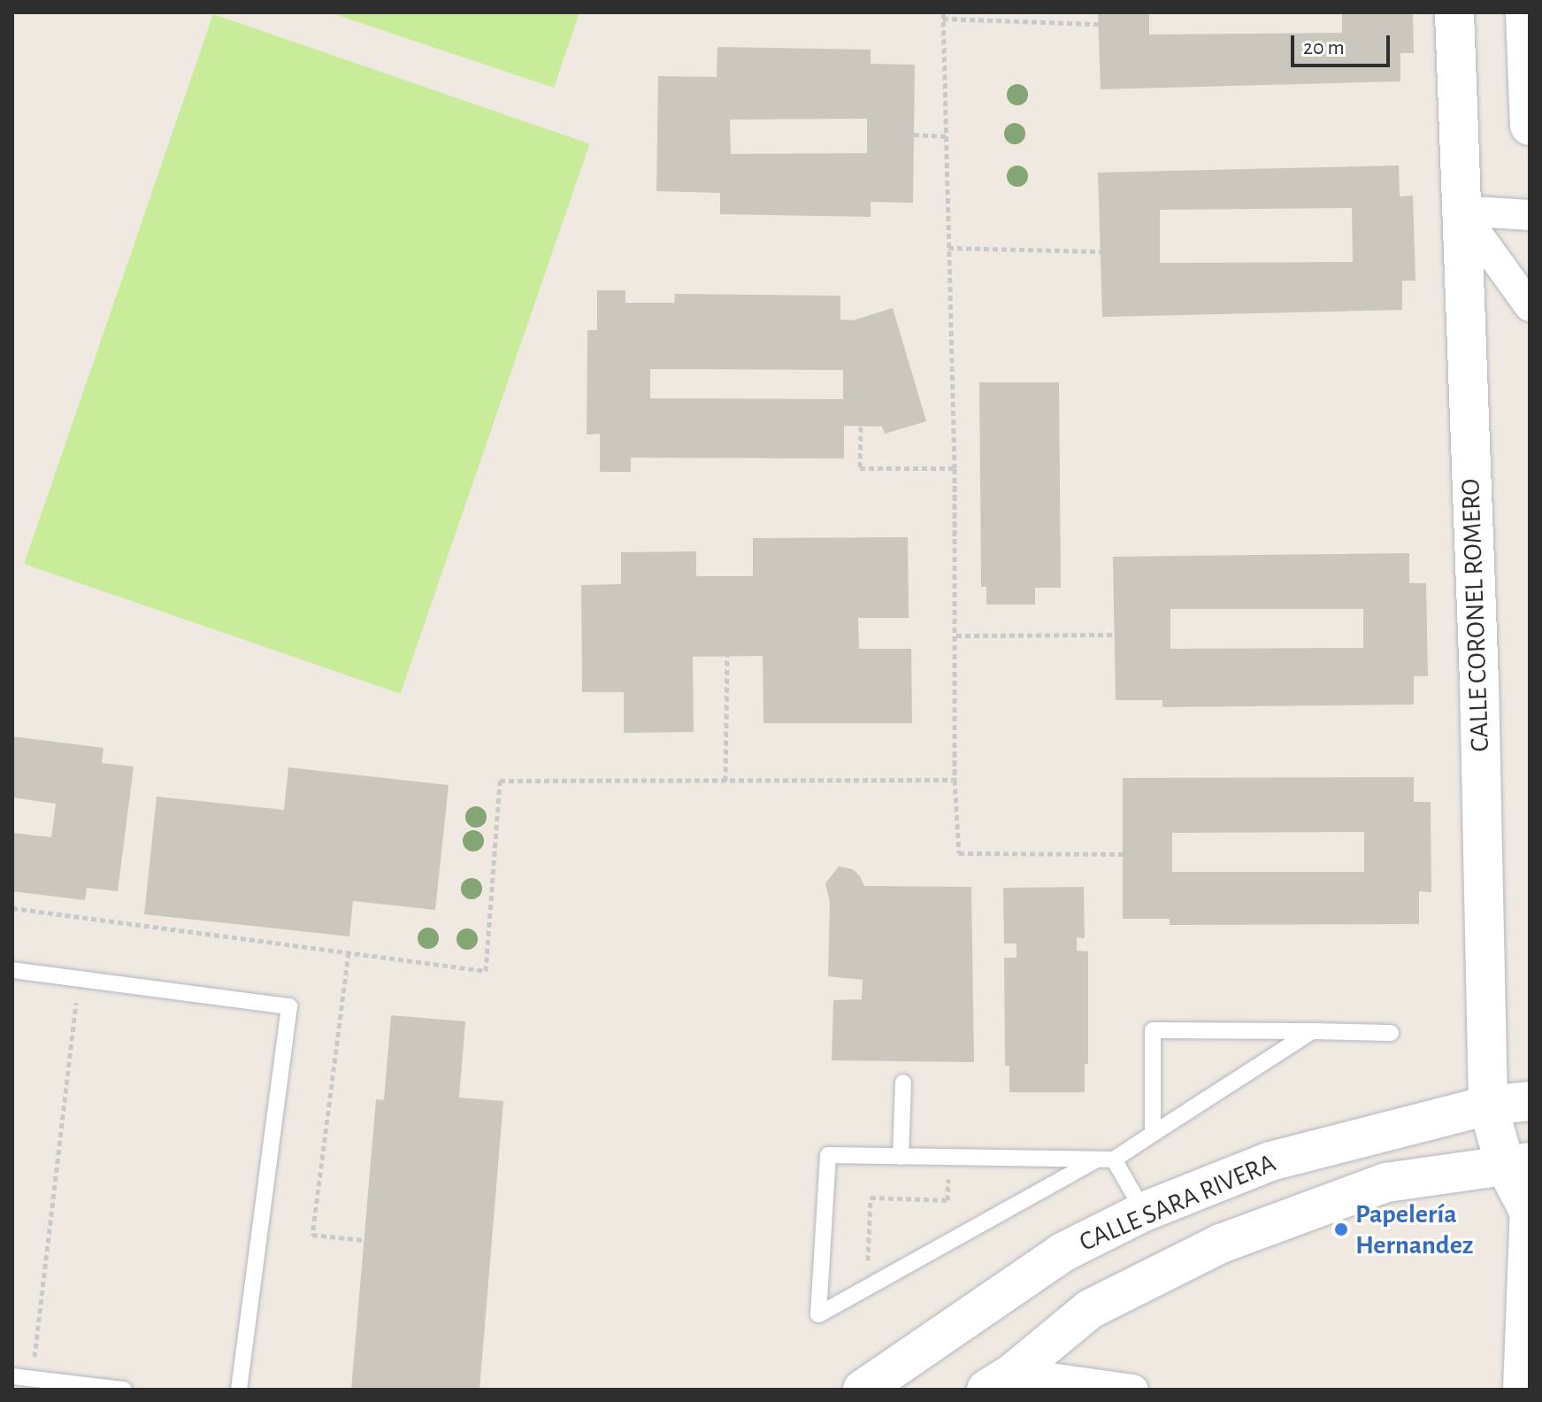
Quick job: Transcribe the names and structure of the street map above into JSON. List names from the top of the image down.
{
  "streets": {
    "main road": ["CALLE CORONEL ROMERO", "CALLE SARA RIVERA"]
  },
  "crossings": [
    ["CALLE CORONEL ROMERO", "CALLE SARA RIVERA"]
  ],
  "places": ["Papelería Hernandez"],
  "scale_bar": "20 m"
}
